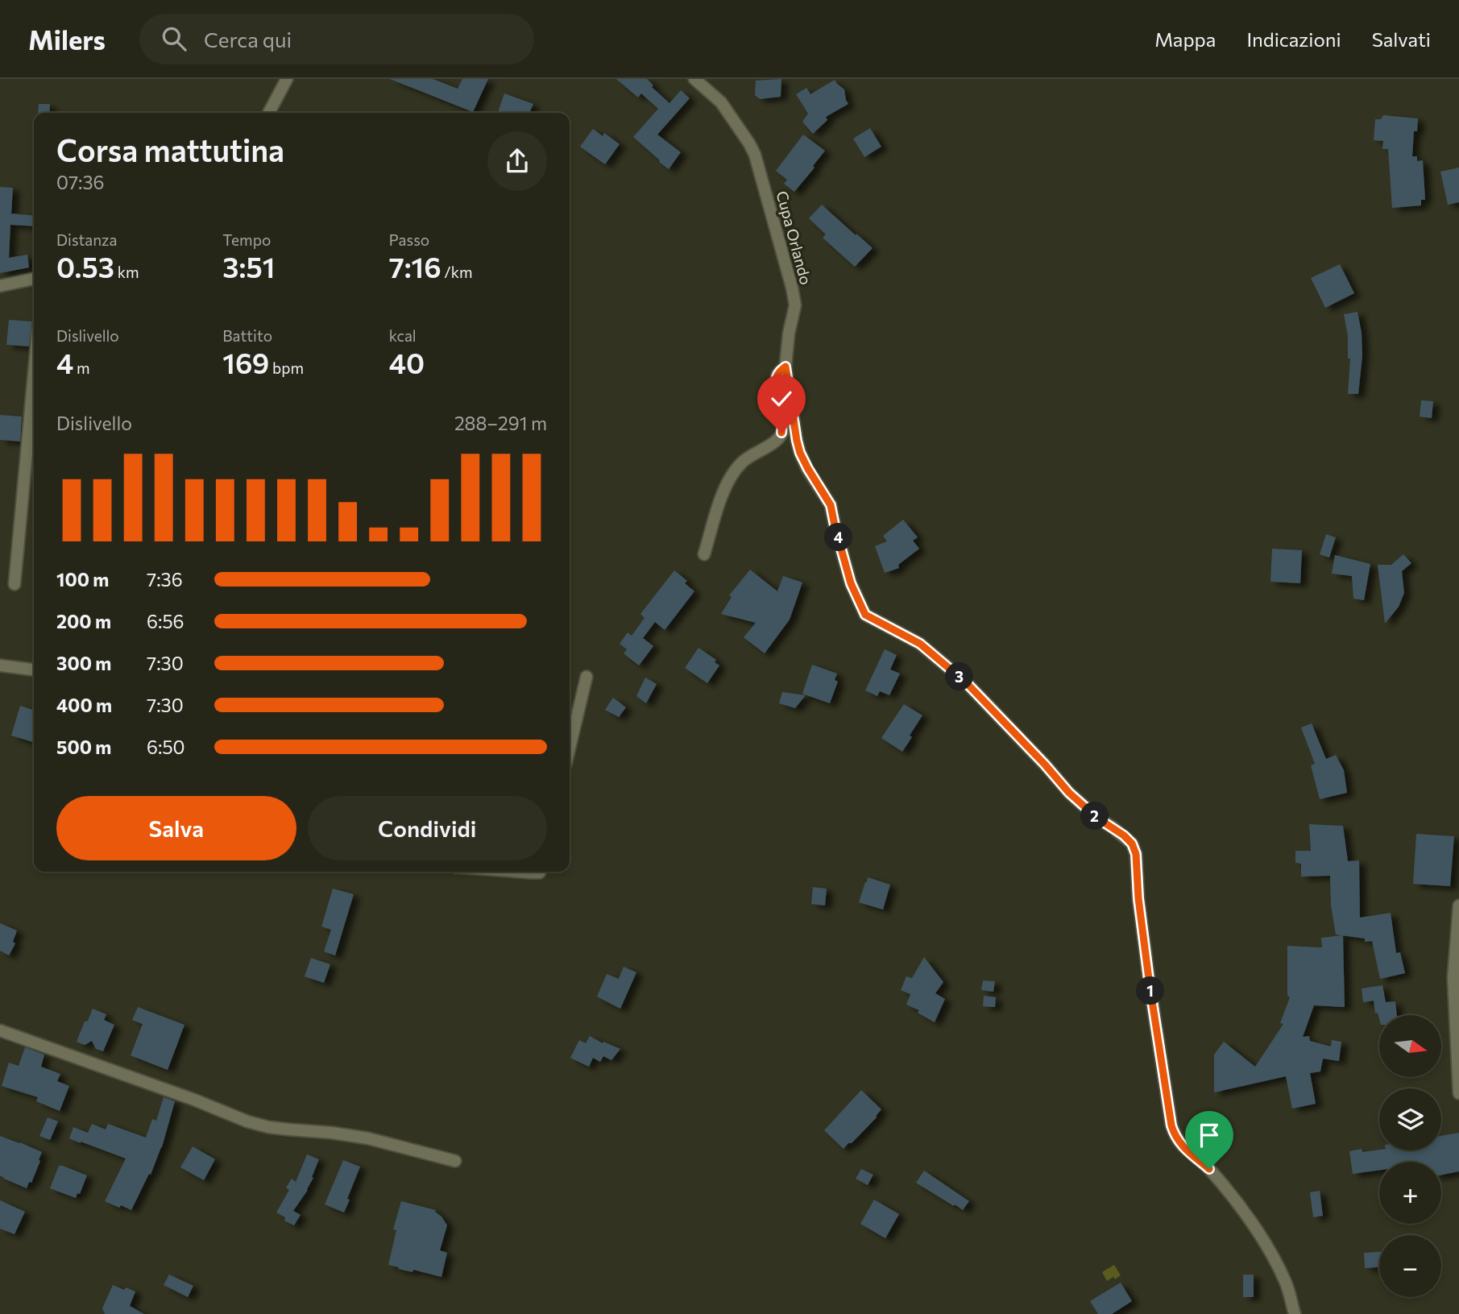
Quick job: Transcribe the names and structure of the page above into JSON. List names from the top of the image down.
{
  "streets": {
    "street": ["Cupa Orlando"]
  },
  "north": "right",
  "page": {
    "header": "Milers",
    "search": "Cerca qui",
    "nav": ["Mappa", "Indicazioni", "Salvati"],
    "heading": ["Corsa mattutina", "07:36"],
    "stats": [
      ["Distanza", "0.53 km"],
      ["Tempo", "3:51"],
      ["Passo", "7:16 /km"],
      ["Dislivello", "4 m"],
      ["Battito", "169 bpm"],
      ["kcal", "40"]
    ],
    "chart": ["Dislivello", "288–291 m"],
    "pins": [
      "4",
      "3",
      "2",
      "1"
    ],
    "list": [
      {
        "name": "100 m",
        "note": "7:36"
      },
      {
        "name": "200 m",
        "note": "6:56"
      },
      {
        "name": "300 m",
        "note": "7:30"
      },
      {
        "name": "400 m",
        "note": "7:30"
      },
      {
        "name": "500 m",
        "note": "6:50"
      }
    ],
    "buttons": ["Salva", "Condividi"],
    "map_buttons": ["+", "−"]
  }
}
